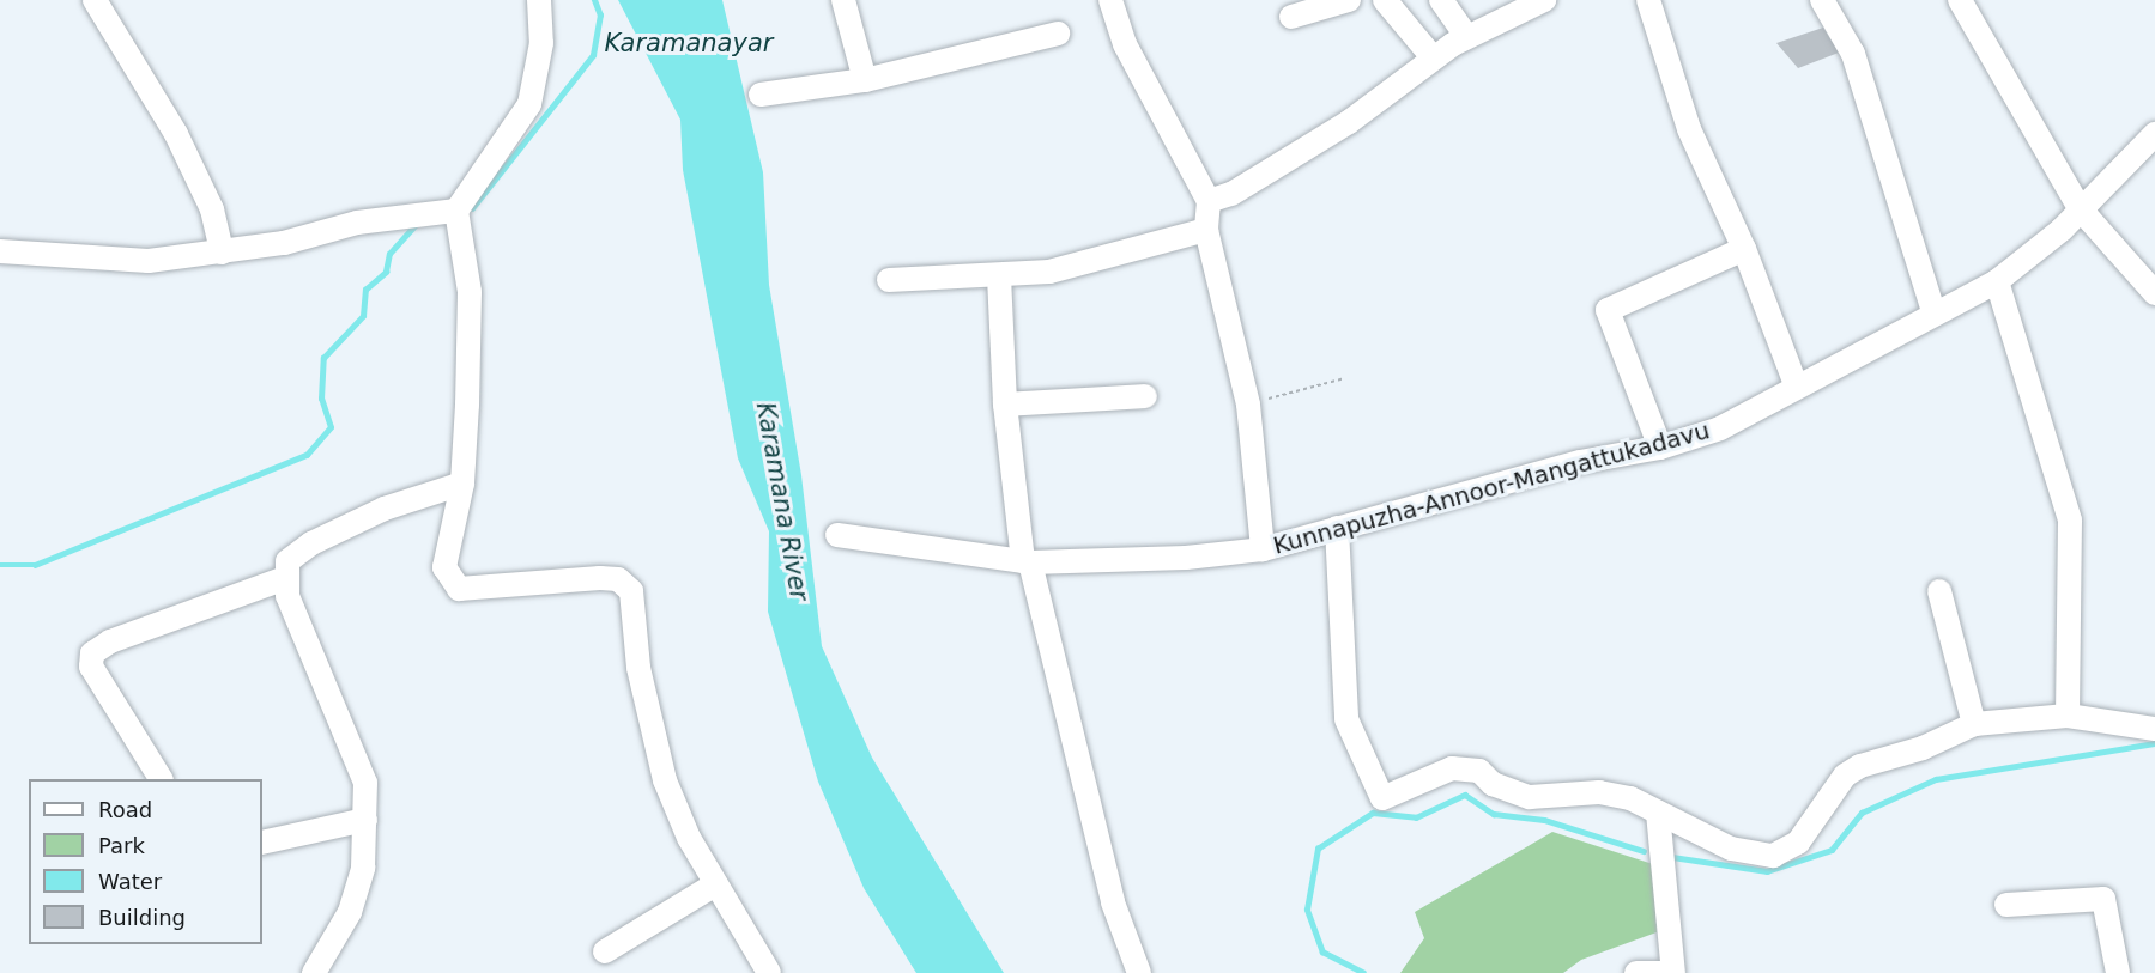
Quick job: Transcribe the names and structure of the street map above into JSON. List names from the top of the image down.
{
  "streets": {
    "street": ["Kunnapuzha-Annoor-Mangattukadavu"]
  },
  "water": ["Karamanayar", "Karamana River"],
  "legend": [
    "Road",
    "Park",
    "Water",
    "Building"
  ]
}
